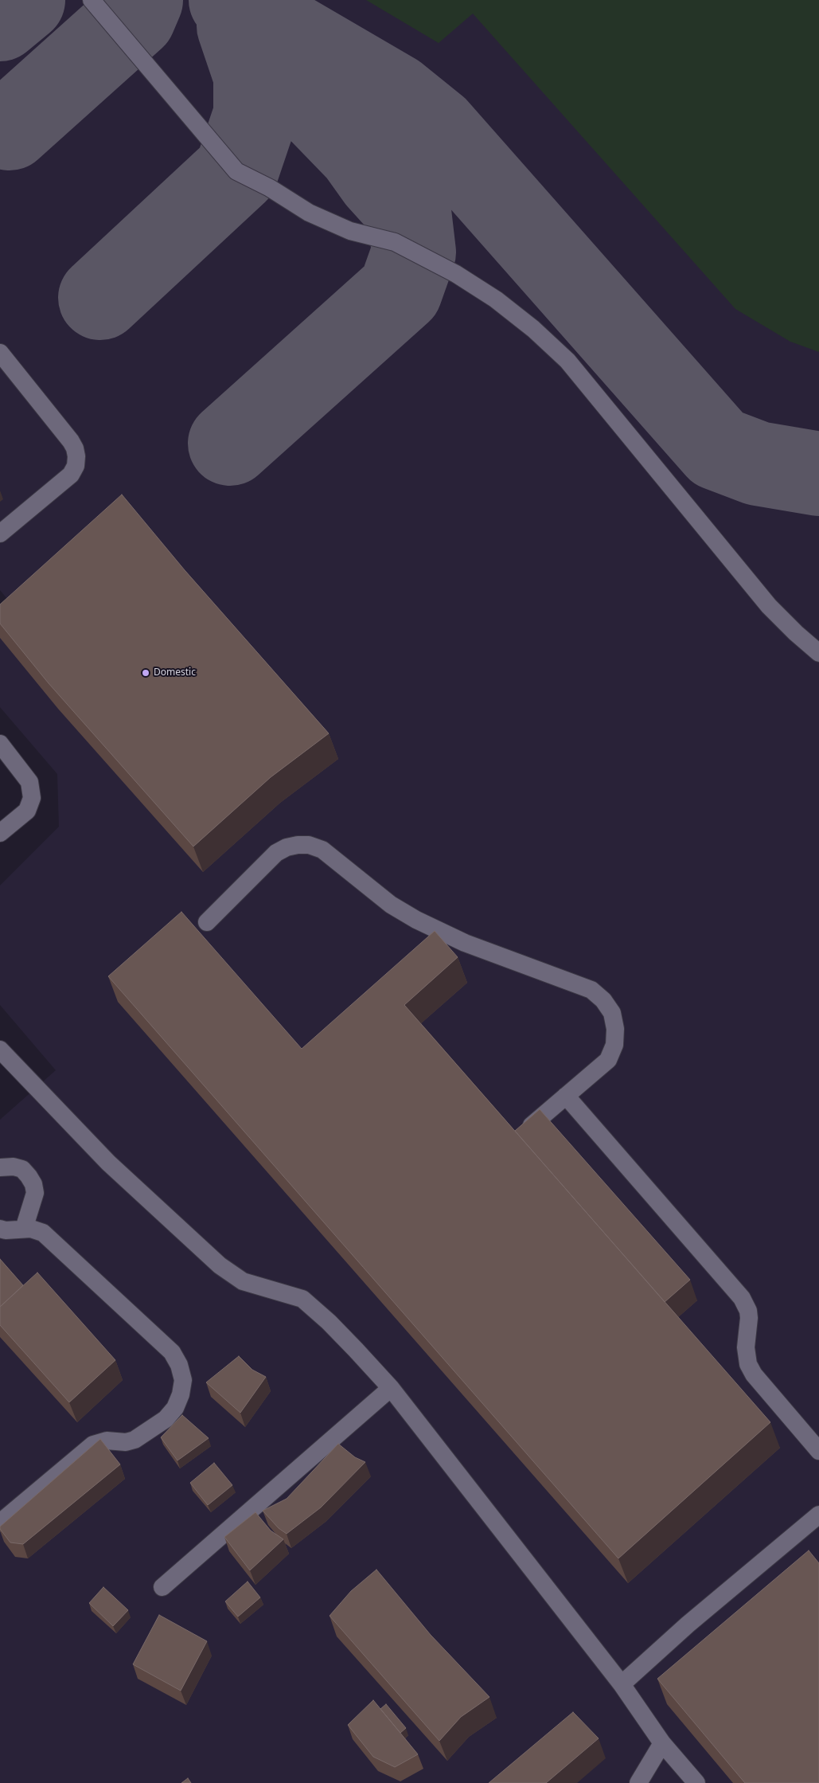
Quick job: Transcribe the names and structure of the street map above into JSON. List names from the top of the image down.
{
  "places": ["Domestic"]
}
